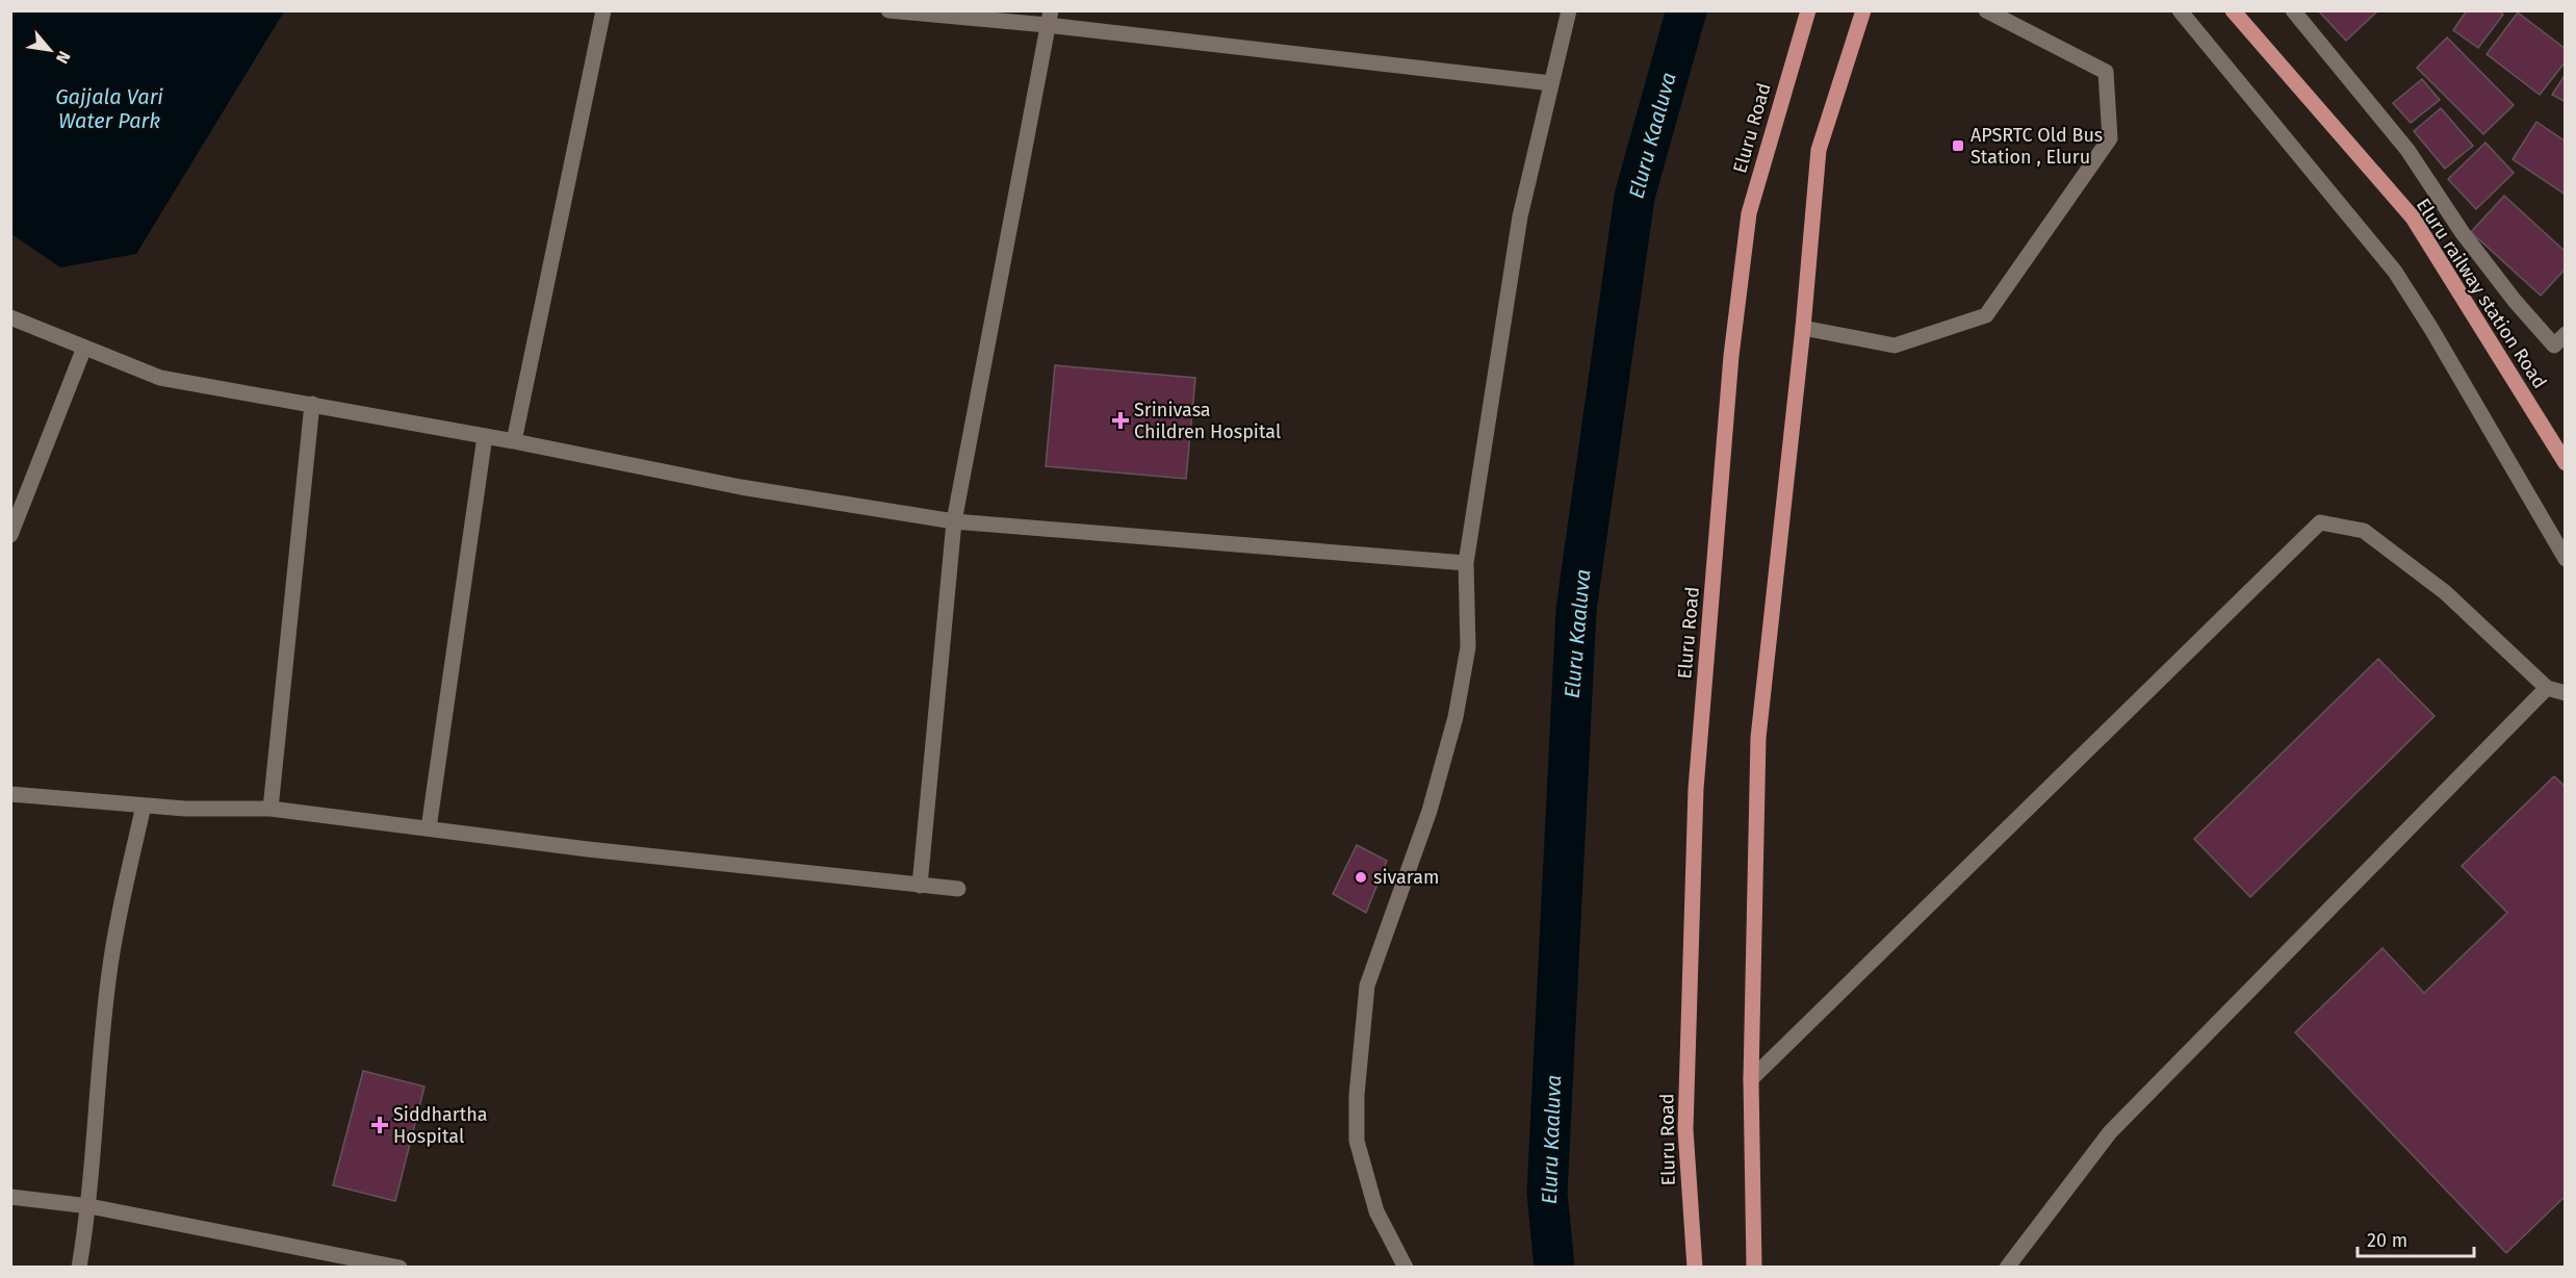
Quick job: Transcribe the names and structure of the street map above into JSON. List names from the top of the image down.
{
  "streets": {
    "main road": ["Eluru Road", "Eluru railway station Road"]
  },
  "water": ["Gajjala Vari Water Park", "Eluru Kaaluva"],
  "places": {
    "transit": ["APSRTC Old Bus Station , Eluru"],
    "health": ["Srinivasa Children Hospital", "Siddhartha Hospital"],
    "other": ["sivaram"]
  },
  "scale_bar": "20 m",
  "north": "bottom right"
}
